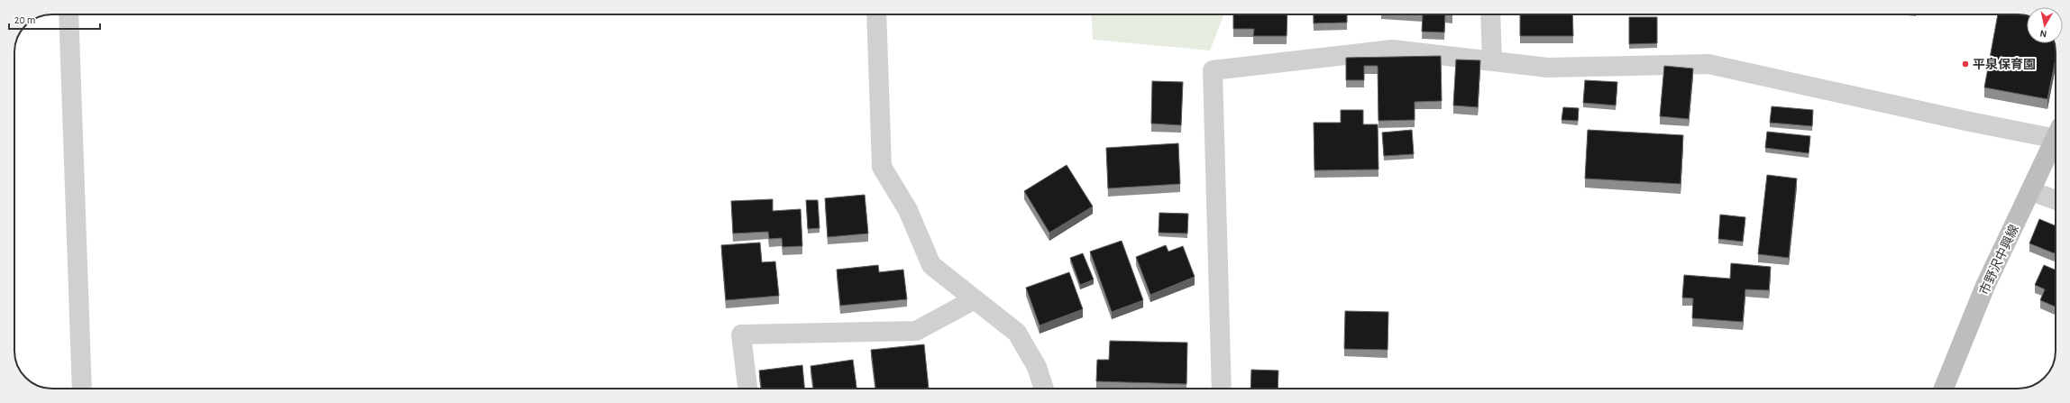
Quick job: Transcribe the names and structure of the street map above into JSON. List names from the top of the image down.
{
  "streets": {
    "main road": ["市野沢中興線"]
  },
  "places": ["平泉保育園"],
  "scale_bar": "20 m",
  "north": "bottom"
}
